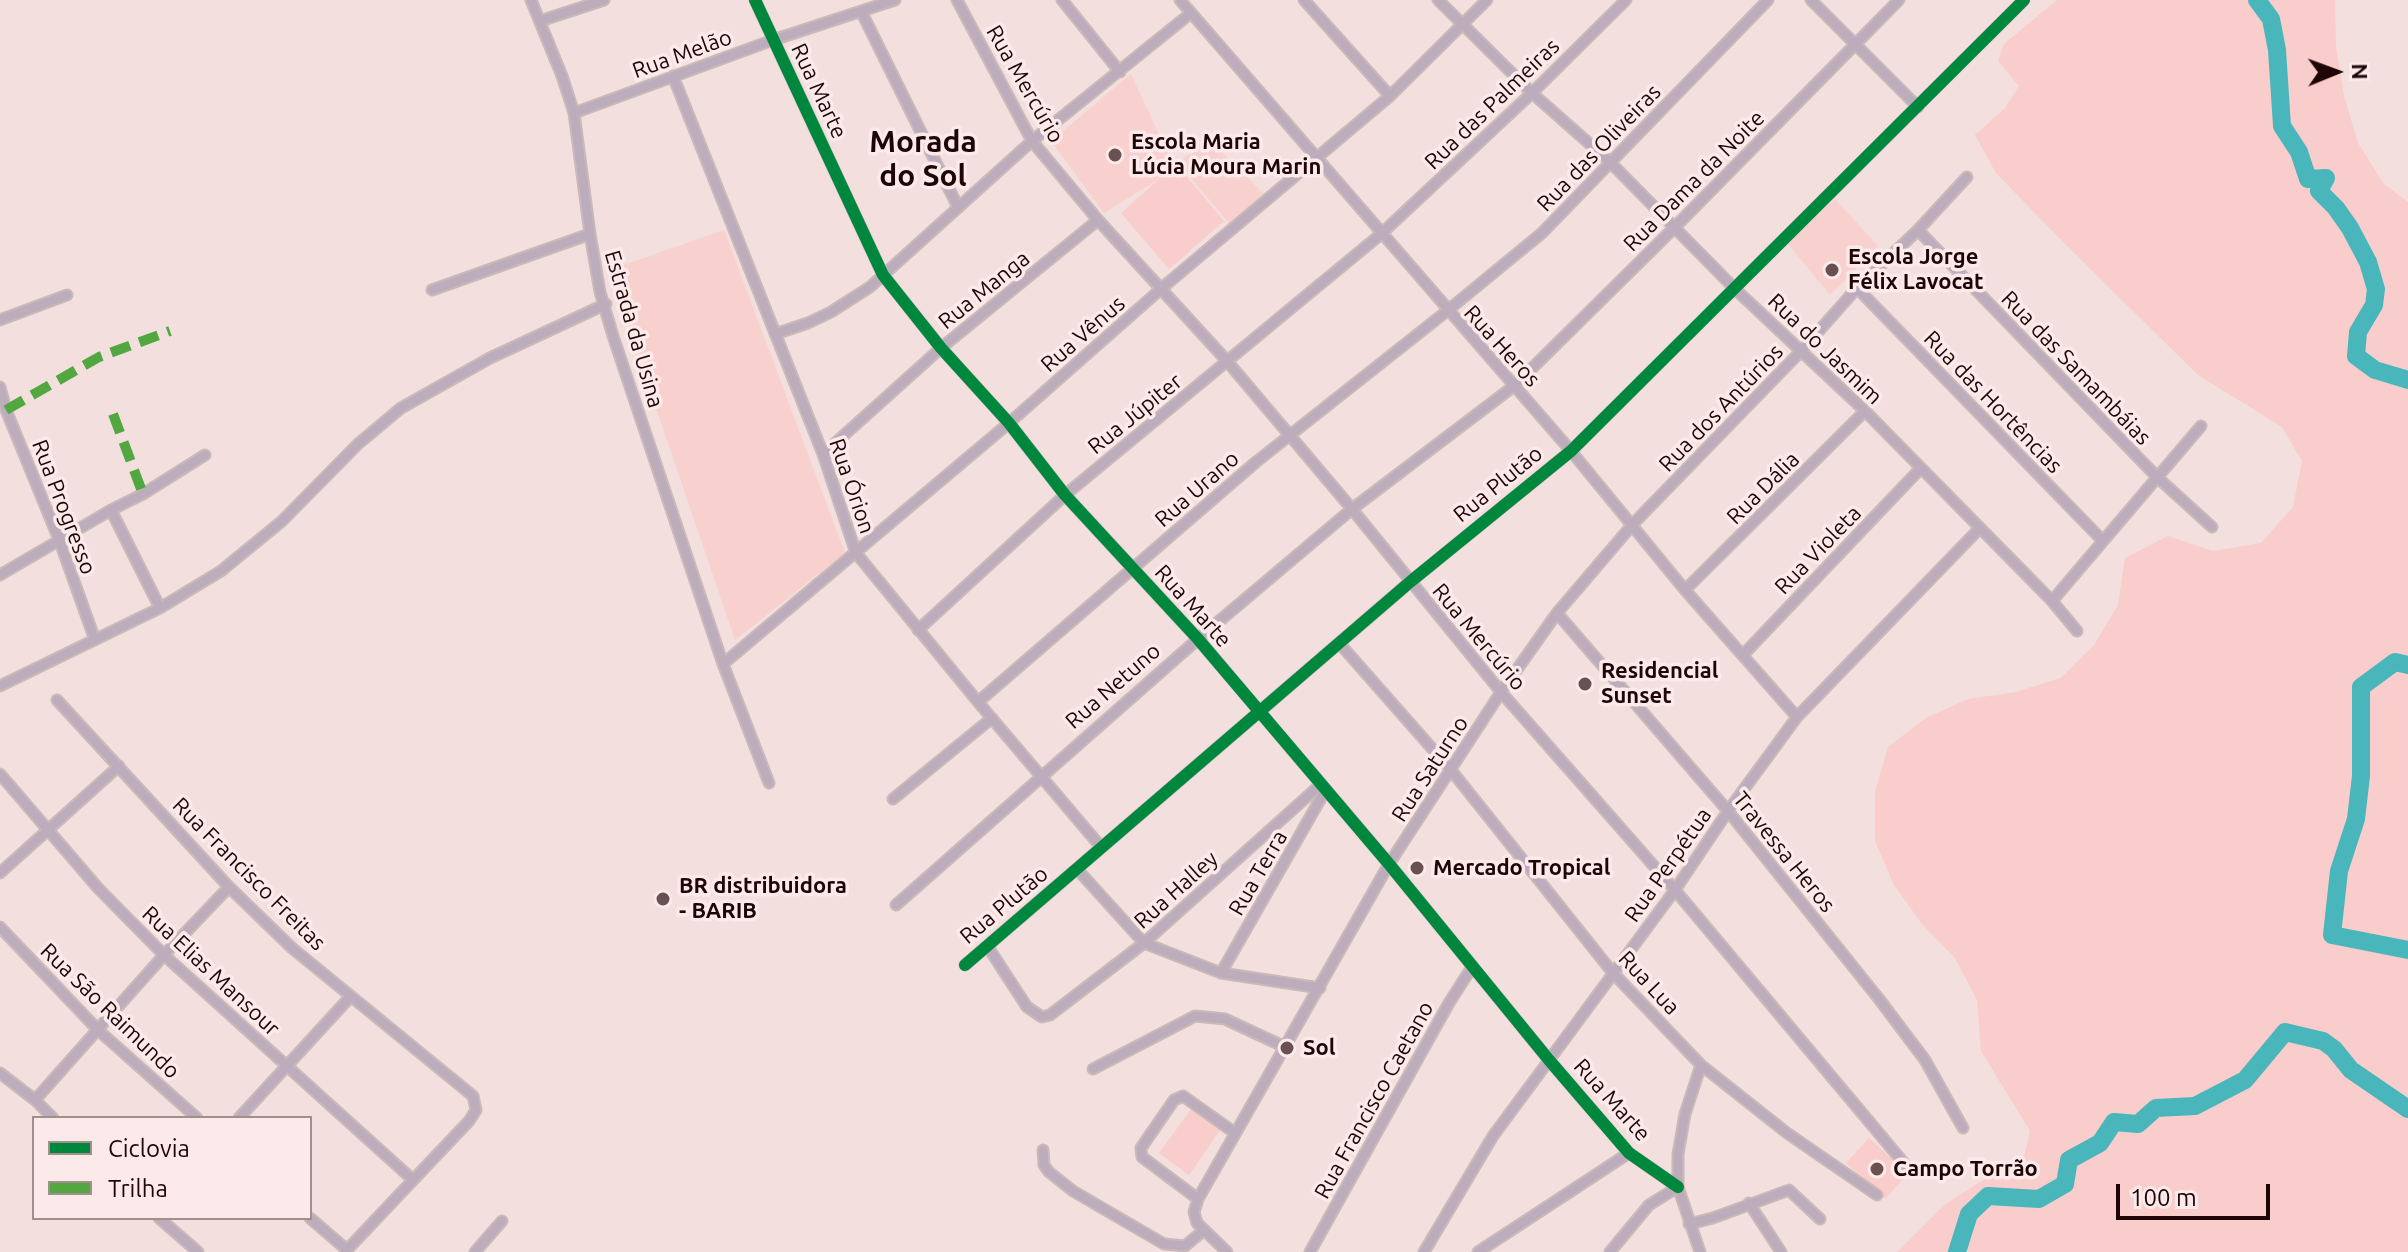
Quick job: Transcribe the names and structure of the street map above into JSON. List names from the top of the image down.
{
  "streets": {
    "street": [
      "Rua Melão",
      "Rua Mercúrio",
      "Rua Marte",
      "Rua das Palmeiras",
      "Rua das Oliveiras",
      "Rua Dama da Noite",
      "Rua Manga",
      "Estrada da Usina",
      "Rua Vênus",
      "Rua Heros",
      "Rua do Jasmim",
      "Rua das Samambáias",
      "Rua das Hortências",
      "Rua dos Antúrios",
      "Rua Júpiter",
      "Rua Plutão",
      "Rua Órion",
      "Rua Dália",
      "Rua Urano",
      "Rua Progresso",
      "Rua Violeta",
      "Rua Netuno",
      "Rua Saturno",
      "Travessa Heros",
      "Rua Perpétua",
      "Rua Terra",
      "Rua Francisco Freitas",
      "Rua Halley",
      "Rua Elias Mansour",
      "Rua Lua",
      "Rua São Raimundo",
      "Rua Francisco Caetano"
    ]
  },
  "crossings": [
    ["Rua Melão", "Rua Marte"],
    ["Rua Melão", "Estrada da Usina"],
    ["Rua Melão", "Rua Órion"],
    ["Rua Mercúrio", "Rua Manga"],
    ["Rua Mercúrio", "Rua Vênus"],
    ["Rua Mercúrio", "Rua Júpiter"],
    ["Rua Mercúrio", "Rua Plutão"],
    ["Rua Mercúrio", "Rua Urano"],
    ["Rua Mercúrio", "Rua Netuno"],
    ["Rua Mercúrio", "Rua Saturno"],
    ["Rua Mercúrio", "Rua Perpétua"],
    ["Rua Marte", "Rua Manga"],
    ["Rua Marte", "Rua Vênus"],
    ["Rua Marte", "Rua Júpiter"],
    ["Rua Marte", "Rua Plutão"],
    ["Rua Marte", "Rua Urano"],
    ["Rua Marte", "Rua Netuno"],
    ["Rua Marte", "Rua Saturno"],
    ["Rua Marte", "Rua Perpétua"],
    ["Rua Marte", "Rua Terra"],
    ["Rua Marte", "Rua Halley"],
    ["Rua Marte", "Rua Francisco Caetano"],
    ["Rua das Palmeiras", "Rua Heros"],
    ["Rua das Palmeiras", "Rua do Jasmim"],
    ["Rua das Palmeiras", "Rua Júpiter"],
    ["Rua das Oliveiras", "Rua Heros"],
    ["Rua das Oliveiras", "Rua do Jasmim"],
    ["Rua das Oliveiras", "Rua Urano"],
    ["Rua Dama da Noite", "Rua Heros"],
    ["Rua Dama da Noite", "Rua do Jasmim"],
    ["Rua Dama da Noite", "Rua Netuno"],
    ["Rua Manga", "Rua Órion"],
    ["Estrada da Usina", "Rua Vênus"],
    ["Rua Vênus", "Rua Heros"],
    ["Rua Vênus", "Rua do Jasmim"],
    ["Rua Vênus", "Rua Órion"],
    ["Rua Heros", "Rua dos Antúrios"],
    ["Rua Heros", "Rua Júpiter"],
    ["Rua Heros", "Rua Plutão"],
    ["Rua Heros", "Rua Dália"],
    ["Rua Heros", "Rua Urano"],
    ["Rua Heros", "Rua Violeta"],
    ["Rua Heros", "Rua Netuno"],
    ["Rua Heros", "Rua Saturno"],
    ["Rua Heros", "Rua Perpétua"],
    ["Rua do Jasmim", "Rua dos Antúrios"],
    ["Rua do Jasmim", "Rua Plutão"],
    ["Rua do Jasmim", "Rua Dália"],
    ["Rua do Jasmim", "Rua Violeta"],
    ["Rua do Jasmim", "Rua Perpétua"],
    ["Rua das Samambáias", "Rua dos Antúrios"],
    ["Rua das Hortências", "Rua dos Antúrios"],
    ["Rua dos Antúrios", "Rua Saturno"],
    ["Rua Júpiter", "Rua Órion"],
    ["Rua Plutão", "Rua Órion"],
    ["Rua Plutão", "Rua Halley"],
    ["Rua Plutão", "Rua Lua"],
    ["Rua Órion", "Rua Urano"],
    ["Rua Órion", "Rua Netuno"],
    ["Rua Saturno", "Travessa Heros"],
    ["Rua Saturno", "Rua Lua"],
    ["Travessa Heros", "Rua Perpétua"],
    ["Rua Perpétua", "Rua Lua"],
    ["Rua Terra", "Rua Halley"],
    ["Rua Francisco Freitas", "Rua Elias Mansour"]
  ],
  "districts": ["Morada do Sol"],
  "places": [
    "Escola Maria Lúcia Moura Marin",
    "Escola Jorge Félix Lavocat",
    "Residencial Sunset",
    "Mercado Tropical",
    "BR distribuidora - BARIB",
    "Sol",
    "Campo Torrão"
  ],
  "legend": ["Ciclovia", "Trilha"],
  "scale_bar": "100 m",
  "north": "right"
}
